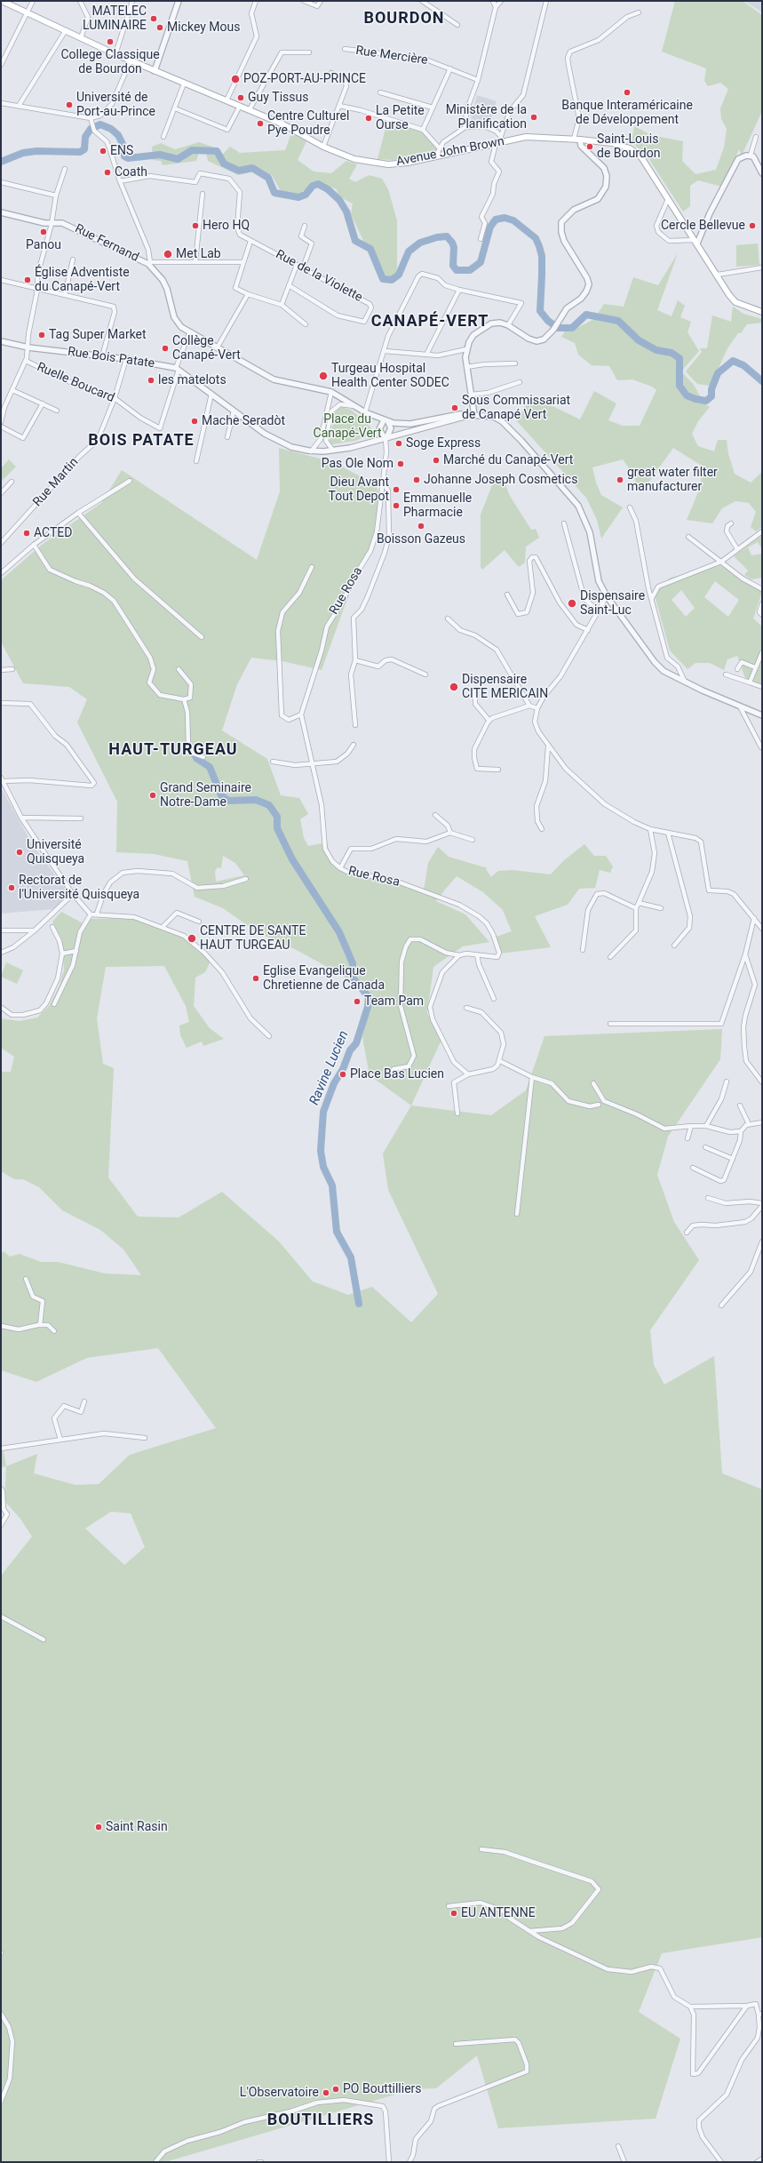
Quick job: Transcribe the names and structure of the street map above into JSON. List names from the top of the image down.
{
  "streets": {
    "main road": ["Avenue John Brown"],
    "street": [
      "Rue Mercière",
      "Rue Fernand",
      "Rue de la Violette",
      "Rue Bois Patate",
      "Ruelle Boucard",
      "Rue Martin",
      "Rue Rosa"
    ]
  },
  "crossings": [
    ["Rue Fernand", "Rue Bois Patate"],
    ["Rue Bois Patate", "Ruelle Boucard"],
    ["Rue Bois Patate", "Rue Martin"],
    ["Rue Bois Patate", "Rue Rosa"],
    ["Ruelle Boucard", "Rue Martin"]
  ],
  "districts": [
    "BOURDON",
    "CANAPÉ-VERT",
    "BOIS PATATE",
    "HAUT-TURGEAU",
    "BOUTILLIERS"
  ],
  "water": ["Ravine Lucien"],
  "parks": ["Place du Canapé-Vert"],
  "places": [
    "MATELEC LUMINAIRE",
    "Mickey Mous",
    "College Classique de Bourdon",
    "POZ-PORT-AU-PRINCE",
    "Banque Interaméricaine de Développement",
    "Guy Tissus",
    "Université de Port-au-Prince",
    "Ministère de la Planification",
    "La Petite Ourse",
    "Centre Culturel Pye Poudre",
    "Saint-Louis de Bourdon",
    "ENS",
    "Coath",
    "Hero HQ",
    "Cercle Bellevue",
    "Panou",
    "Met Lab",
    "Église Adventiste du Canapé-Vert",
    "Tag Super Market",
    "Collège Canapé-Vert",
    "Turgeau Hospital Health Center SODEC",
    "les matelots",
    "Sous Commissariat de Canapé Vert",
    "Mache Seradòt",
    "Soge Express",
    "Marché du Canapé-Vert",
    "Pas Ole Nom",
    "Johanne Joseph Cosmetics",
    "great water filter manufacturer",
    "Dieu Avant Tout Depot",
    "Emmanuelle Pharmacie",
    "Boisson Gazeus",
    "ACTED",
    "Dispensaire Saint-Luc",
    "Dispensaire CITE MERICAIN",
    "Grand Seminaire Notre-Dame",
    "Université Quisqueya",
    "Rectorat de l'Université Quisqueya",
    "CENTRE DE SANTE HAUT TURGEAU",
    "Eglise Evangelique Chretienne de Canada",
    "Team Pam",
    "Place Bas Lucien",
    "Saint Rasin",
    "EU ANTENNE",
    "PO Bouttilliers",
    "L'Observatoire"
  ]
}
